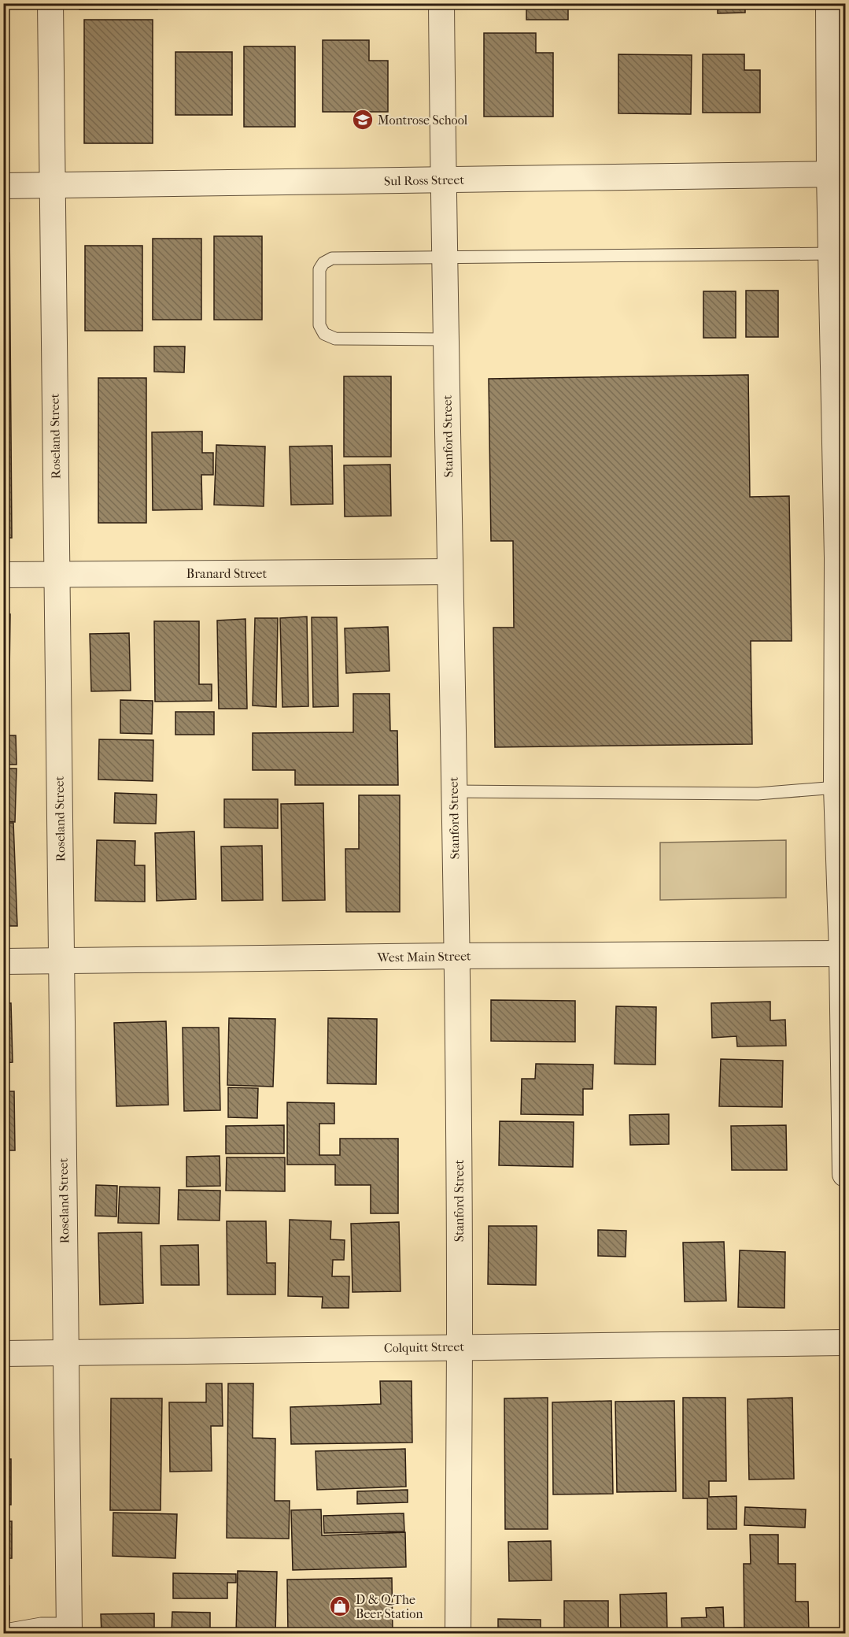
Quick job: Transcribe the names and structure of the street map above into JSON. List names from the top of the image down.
{
  "streets": {
    "street": [
      "Sul Ross Street",
      "Roseland Street",
      "Stanford Street",
      "Branard Street",
      "West Main Street",
      "Colquitt Street"
    ]
  },
  "crossings": [
    ["Sul Ross Street", "Roseland Street"],
    ["Sul Ross Street", "Stanford Street"],
    ["Roseland Street", "Branard Street"],
    ["Roseland Street", "West Main Street"],
    ["Roseland Street", "Colquitt Street"],
    ["Stanford Street", "Branard Street"],
    ["Stanford Street", "West Main Street"],
    ["Stanford Street", "Colquitt Street"]
  ],
  "places": {
    "school or university": ["Montrose School"],
    "shop": ["D & Q The Beer Station"]
  }
}
